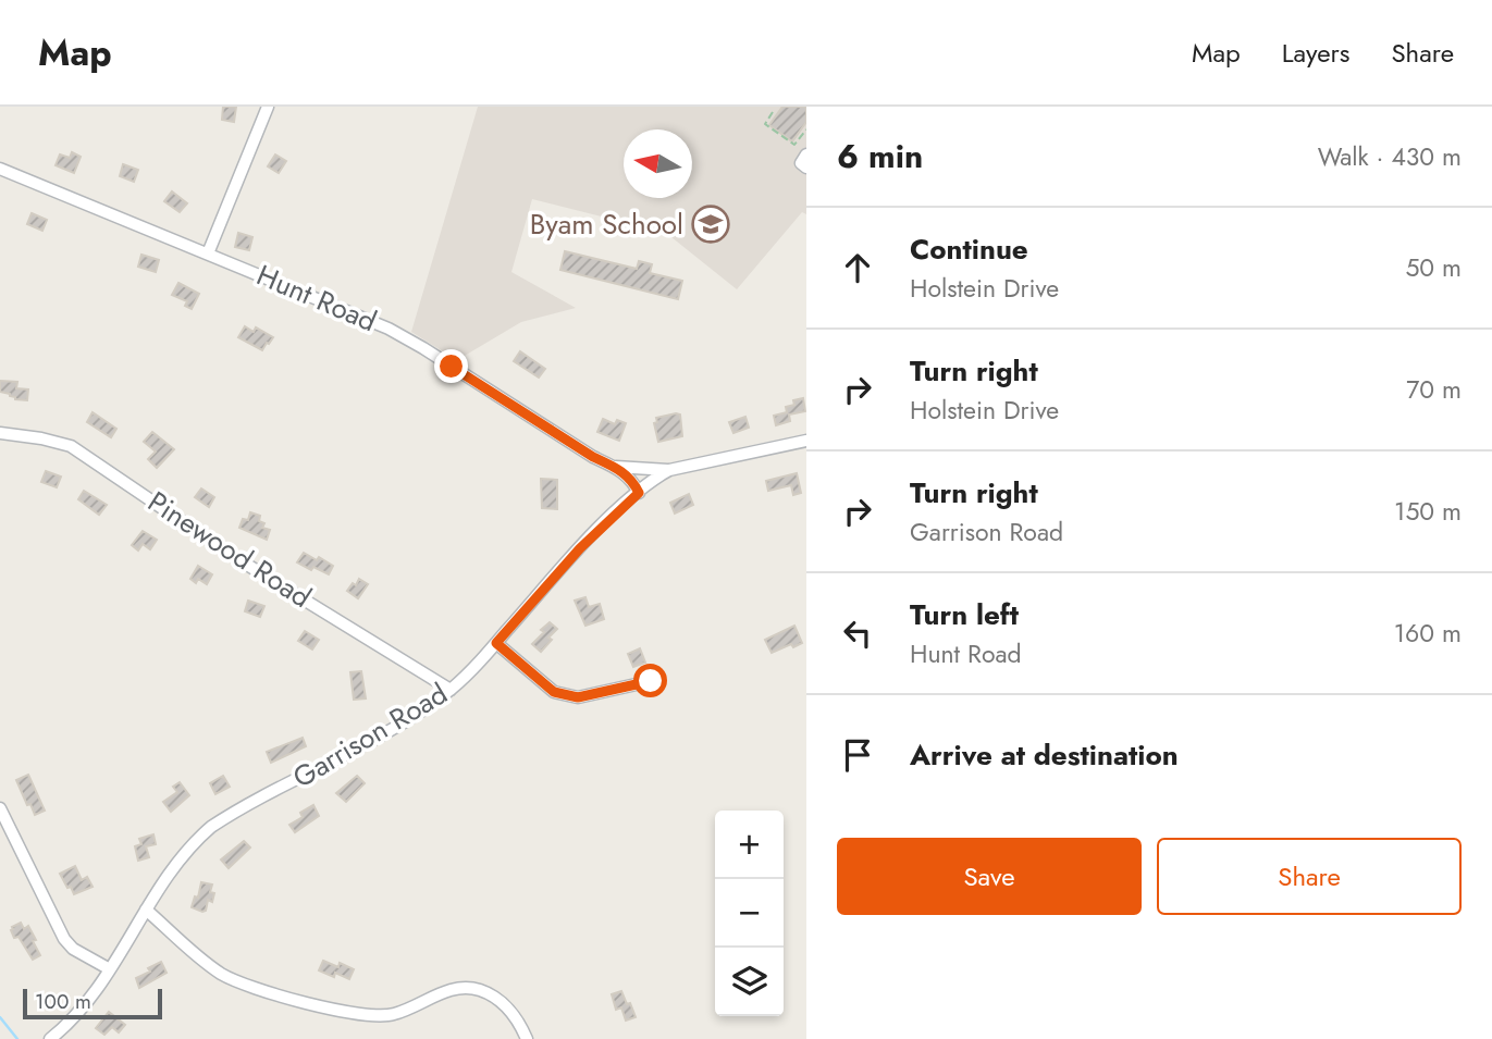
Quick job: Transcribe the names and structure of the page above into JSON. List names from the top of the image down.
{
  "streets": {
    "street": ["Hunt Road", "Pinewood Road", "Garrison Road"]
  },
  "crossings": [
    ["Hunt Road", "Garrison Road"],
    ["Pinewood Road", "Garrison Road"]
  ],
  "places": {
    "school or university": ["Byam School"]
  },
  "scale_bar": "100 m",
  "north": "left",
  "page": {
    "header": "Map",
    "nav": ["Map", "Layers", "Share"],
    "heading": ["6 min", "Walk · 430 m"],
    "list": [
      ["Continue", "Holstein Drive", "50 m"],
      ["Turn right", "Holstein Drive", "70 m"],
      ["Turn right", "Garrison Road", "150 m"],
      ["Turn left", "Hunt Road", "160 m"],
      "Arrive at destination"
    ],
    "map_buttons": ["+", "−"],
    "buttons": ["Save", "Share"],
    "scale": "100 m"
  }
}
